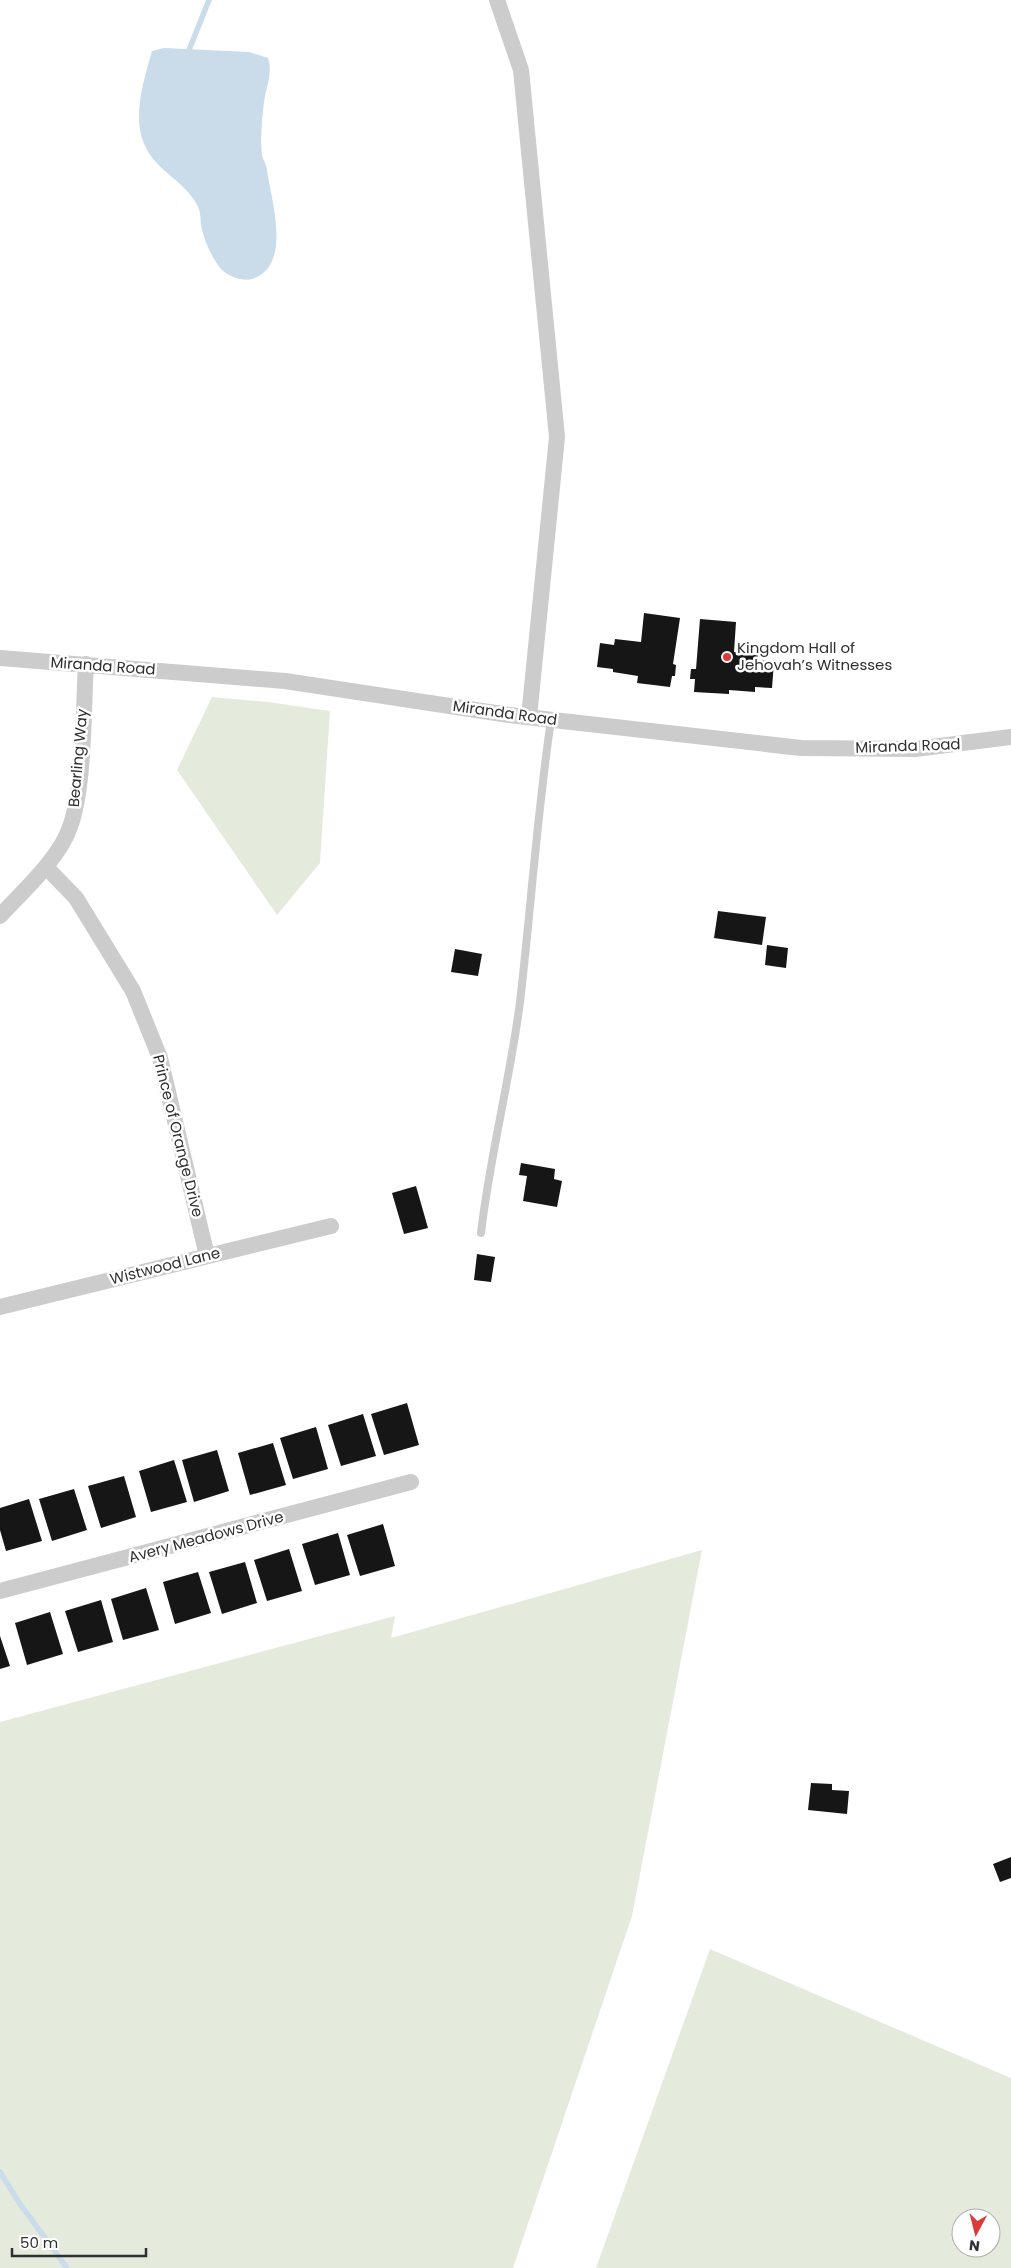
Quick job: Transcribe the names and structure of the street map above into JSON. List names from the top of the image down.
{
  "streets": {
    "street": [
      "Miranda Road",
      "Bearling Way",
      "Prince of Orange Drive",
      "Wistwood Lane",
      "Avery Meadows Drive"
    ]
  },
  "crossings": [
    ["Miranda Road", "Bearling Way"],
    ["Bearling Way", "Prince of Orange Drive"],
    ["Prince of Orange Drive", "Wistwood Lane"]
  ],
  "places": ["Kingdom Hall of Jehovah’s Witnesses"],
  "scale_bar": "50 m",
  "north": "bottom"
}
